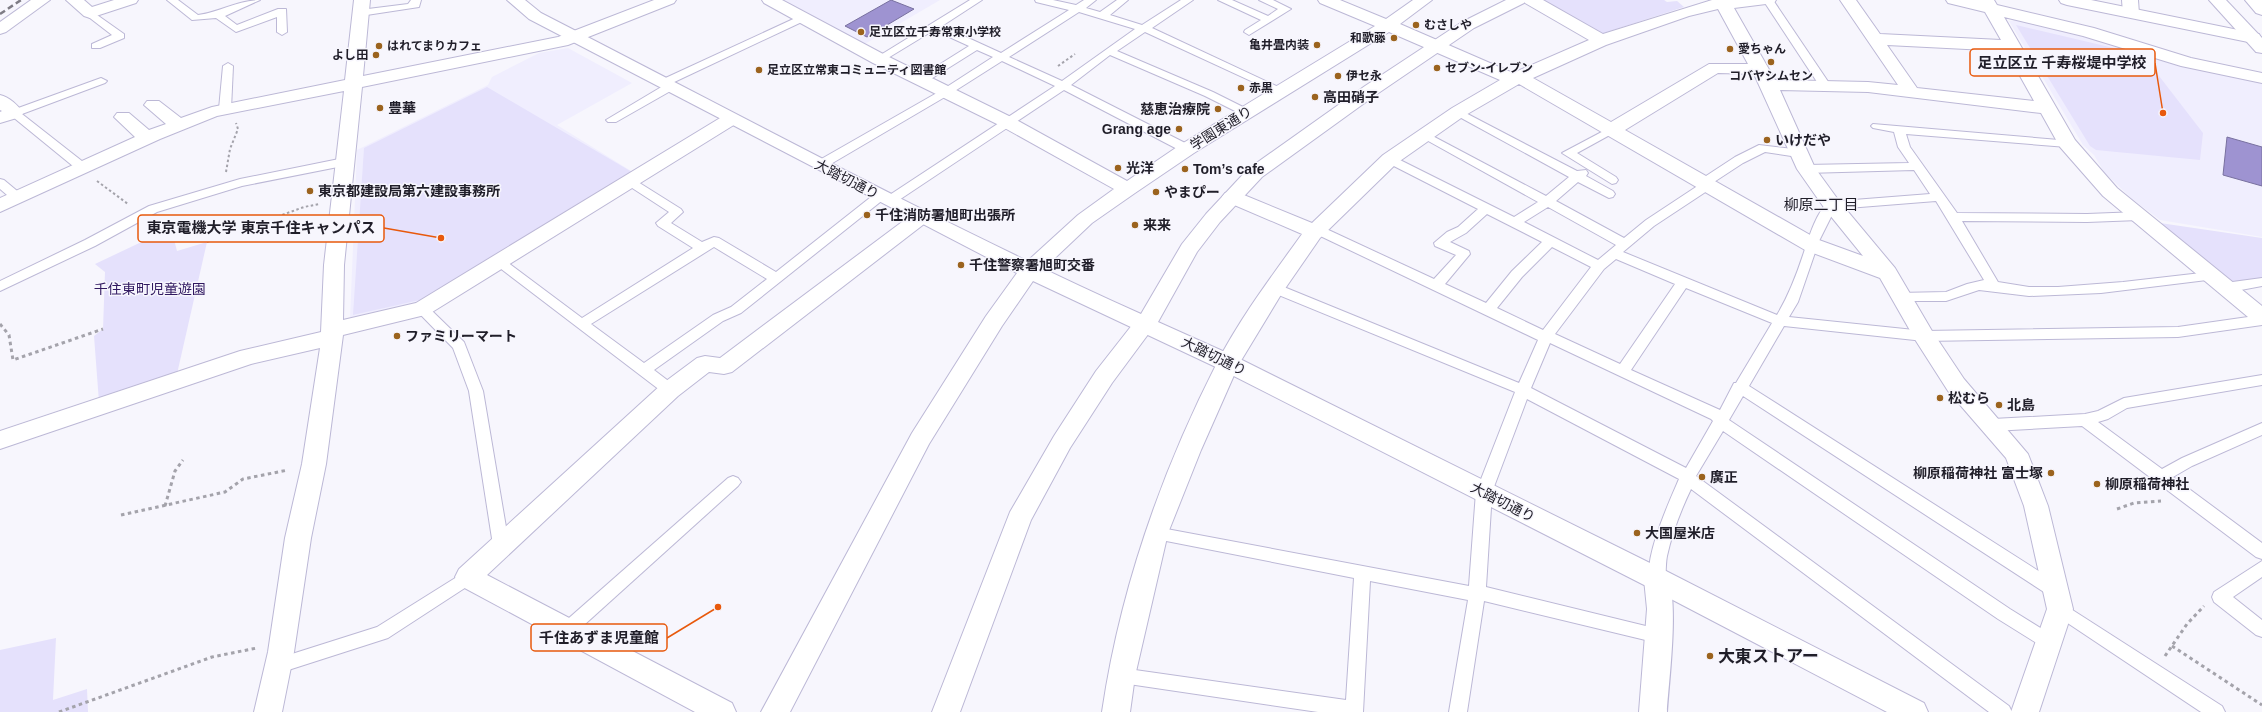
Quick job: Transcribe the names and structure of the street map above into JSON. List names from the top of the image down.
{
  "streets": {
    "street": ["学園東通り", "大踏切通り"]
  },
  "crossings": [
    ["学園東通り", "大踏切通り"]
  ],
  "districts": ["柳原二丁目"],
  "parks": ["千住東町児童遊園"],
  "places": [
    "むさしや",
    "足立区立千寿常東小学校",
    "和歌藤",
    "亀井畳内装",
    "はれてまりカフェ",
    "愛ちゃん",
    "よし田",
    "コバヤシムセン",
    "セブン-イレブン",
    "足立区立常東コミュニティ図書館",
    "伊セ永",
    "赤黒",
    "高田硝子",
    "豊華",
    "慈恵治療院",
    "足立区立 千寿桜堤中学校",
    "Grang age",
    "いけだや",
    "光洋",
    "Tom’s cafe",
    "東京都建設局第六建設事務所",
    "やまぴー",
    "千住消防署旭町出張所",
    "来来",
    "東京電機大学 東京千住キャンパス",
    "千住警察署旭町交番",
    "ファミリーマート",
    "松むら",
    "北島",
    "柳原稲荷神社 富士塚",
    "廣正",
    "柳原稲荷神社",
    "大国屋米店",
    "千住あずま児童館",
    "大東ストアー"
  ]
}
